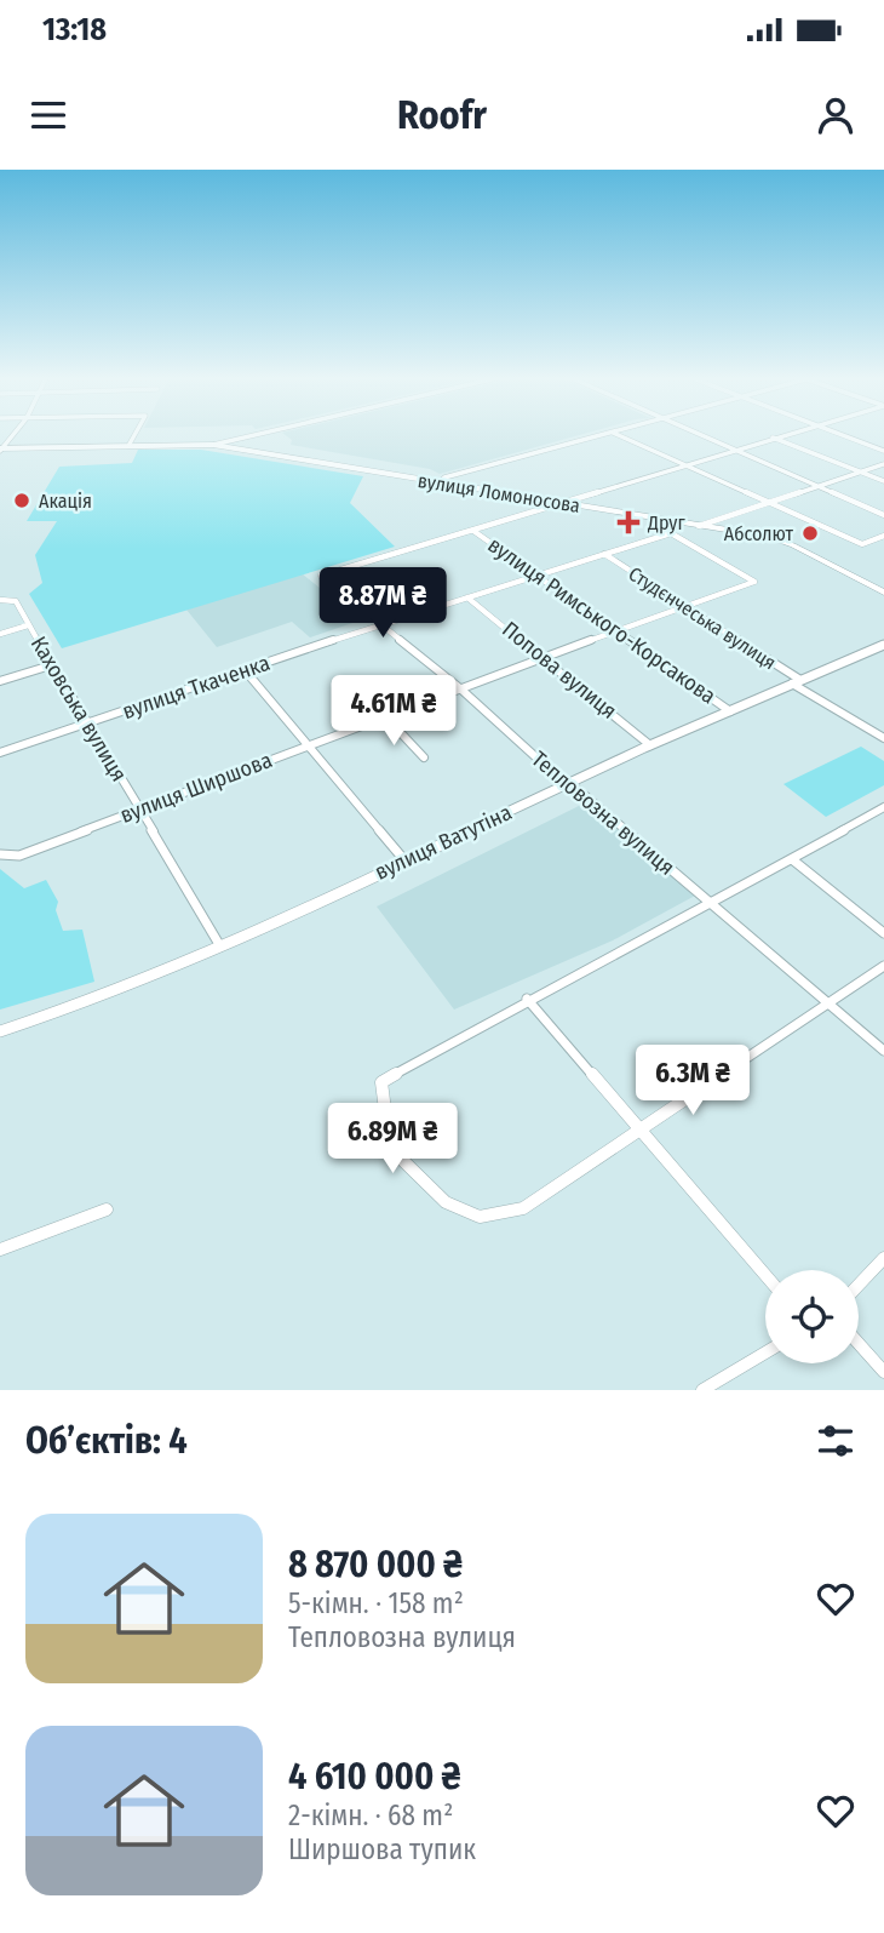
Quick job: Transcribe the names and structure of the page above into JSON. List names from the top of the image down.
{
  "streets": {
    "main road": ["вулиця Ломоносова"],
    "street": [
      "Студєнчеська вулиця",
      "вулиця Римського-Корсакова",
      "Попова вулиця",
      "вулиця Ткаченка",
      "Каховська вулиця",
      "вулиця Ширшова",
      "Тепловозна вулиця",
      "вулиця Ватутіна"
    ]
  },
  "crossings": [
    ["Студєнчеська вулиця", "вулиця Ткаченка"],
    ["Студєнчеська вулиця", "вулиця Ширшова"],
    ["Студєнчеська вулиця", "вулиця Ватутіна"],
    ["вулиця Римського-Корсакова", "вулиця Ткаченка"],
    ["вулиця Римського-Корсакова", "вулиця Ширшова"],
    ["вулиця Римського-Корсакова", "Тепловозна вулиця"],
    ["вулиця Римського-Корсакова", "вулиця Ватутіна"],
    ["Попова вулиця", "вулиця Ткаченка"],
    ["Попова вулиця", "вулиця Ширшова"],
    ["Попова вулиця", "вулиця Ватутіна"],
    ["вулиця Ткаченка", "Каховська вулиця"],
    ["вулиця Ткаченка", "вулиця Ширшова"],
    ["вулиця Ткаченка", "Тепловозна вулиця"],
    ["Каховська вулиця", "вулиця Ширшова"],
    ["Каховська вулиця", "вулиця Ватутіна"],
    ["вулиця Ширшова", "Тепловозна вулиця"],
    ["Тепловозна вулиця", "вулиця Ватутіна"]
  ],
  "places": {
    "other": ["Акація", "Абсолют"],
    "health": ["Друг"]
  },
  "page": {
    "status": "13:18",
    "header": "Roofr",
    "price": [
      "8.87M ₴",
      "4.61M ₴",
      "6.3M ₴",
      "6.89M ₴"
    ],
    "heading": "Об’єктів: 4",
    "list": [
      {
        "name": "8 870 000 ₴",
        "note": "5-кімн. · 158 m² · Тепловозна вулиця"
      },
      {
        "name": "4 610 000 ₴",
        "note": "2-кімн. · 68 m² · Ширшова тупик"
      }
    ]
  }
}
